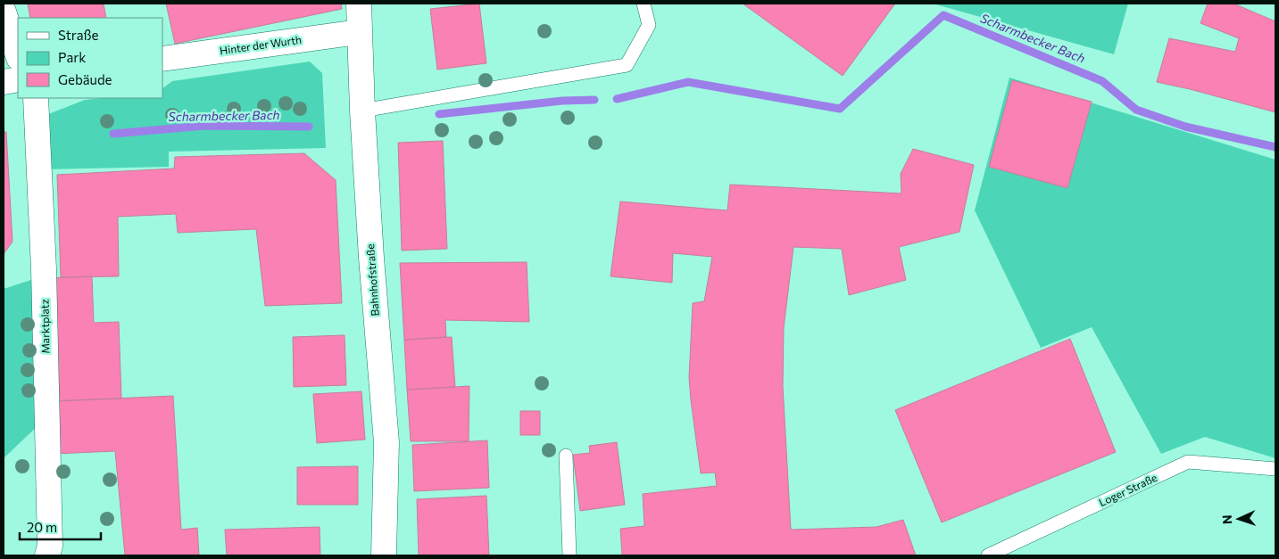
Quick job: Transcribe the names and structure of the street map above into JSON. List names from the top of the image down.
{
  "streets": {
    "street": ["Hinter der Wurth", "Bahnhofstraße", "Marktplatz"],
    "lane": ["Loger Straße"]
  },
  "crossings": [
    ["Hinter der Wurth", "Bahnhofstraße"]
  ],
  "water": ["Scharmbecker Bach"],
  "legend": ["Straße", "Park", "Gebäude"],
  "scale_bar": "20 m",
  "north": "left"
}
